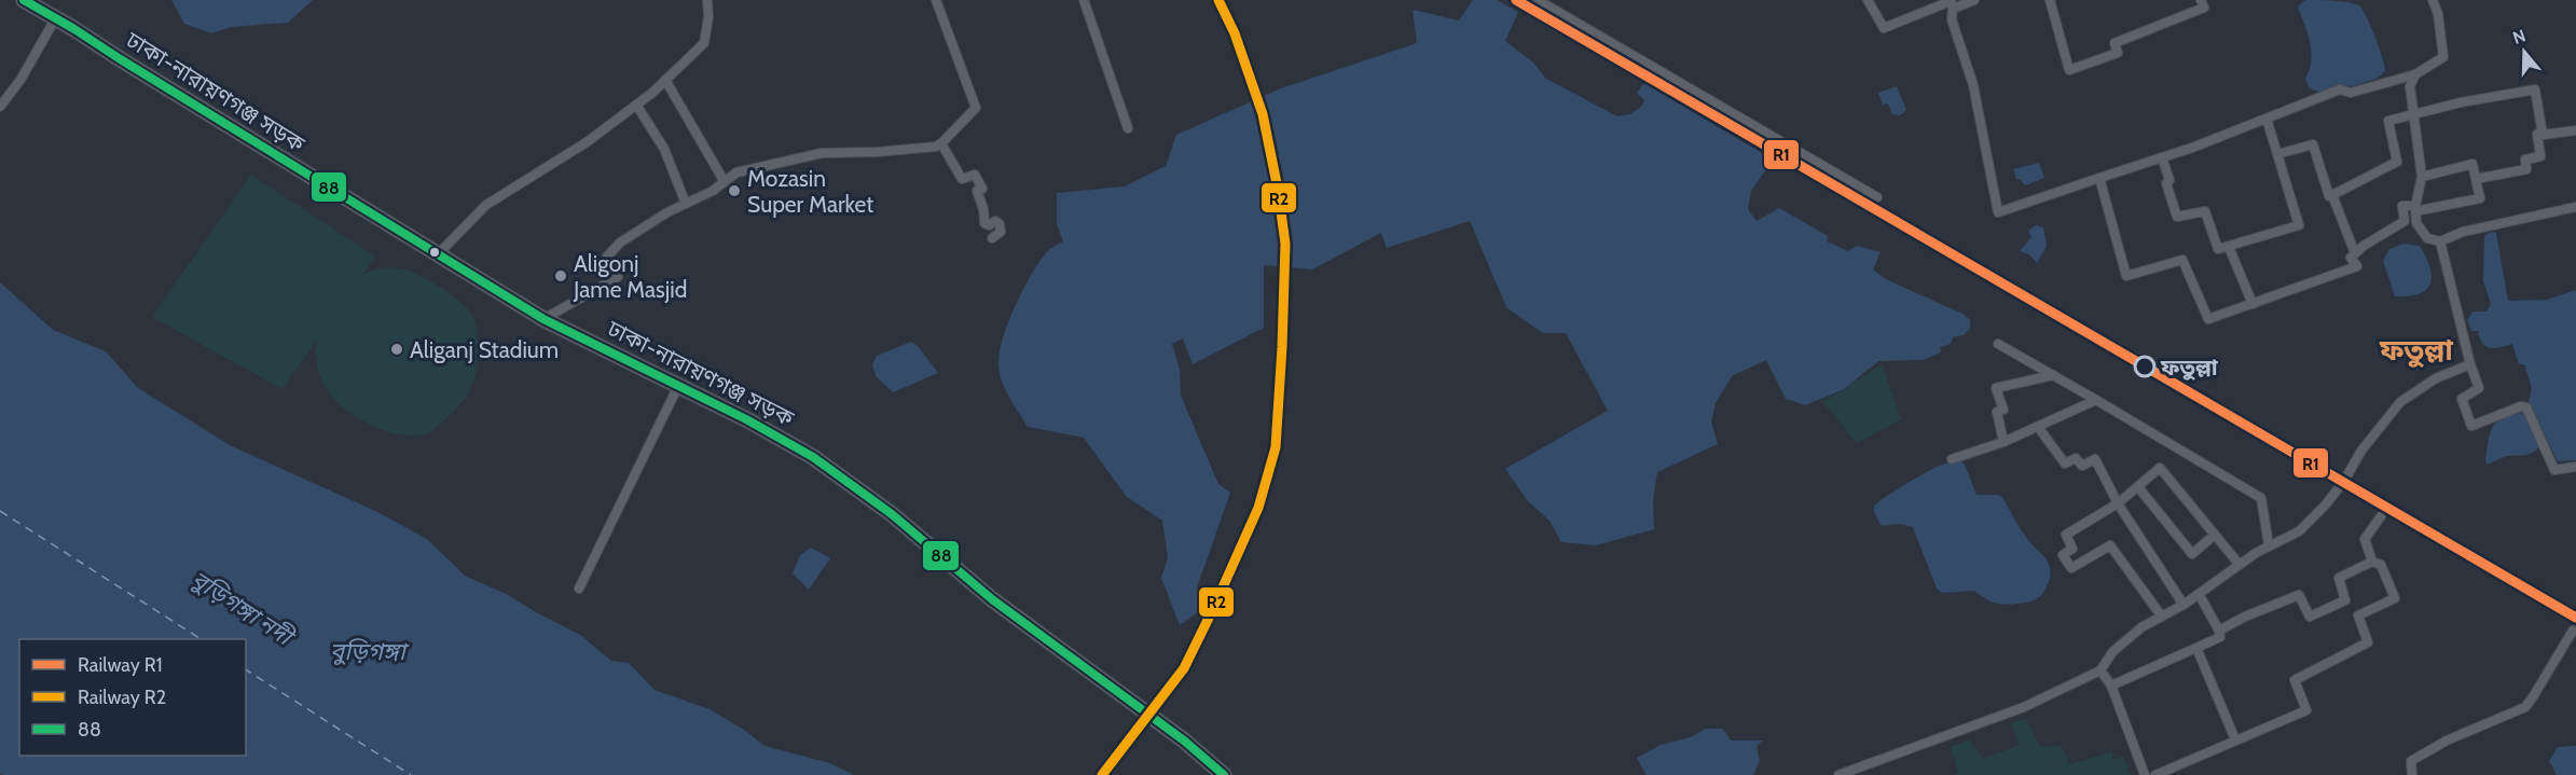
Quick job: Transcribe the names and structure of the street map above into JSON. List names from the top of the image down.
{
  "streets": {
    "highway": ["ঢাকা-নারায়ণগঞ্জ সড়ক"]
  },
  "districts": ["ফতুল্লা"],
  "water": ["বুড়িগঙ্গা নদী", "বুড়িগঙ্গা"],
  "places": [
    "Mozasin Super Market",
    "Aligonj Jame Masjid",
    "Aliganj Stadium",
    "ফতুল্লা"
  ],
  "lines": ["rail line R1", "rail line R2", "transit line 88"],
  "legend": ["Railway R1", "Railway R2", "88"],
  "north": "top"
}
